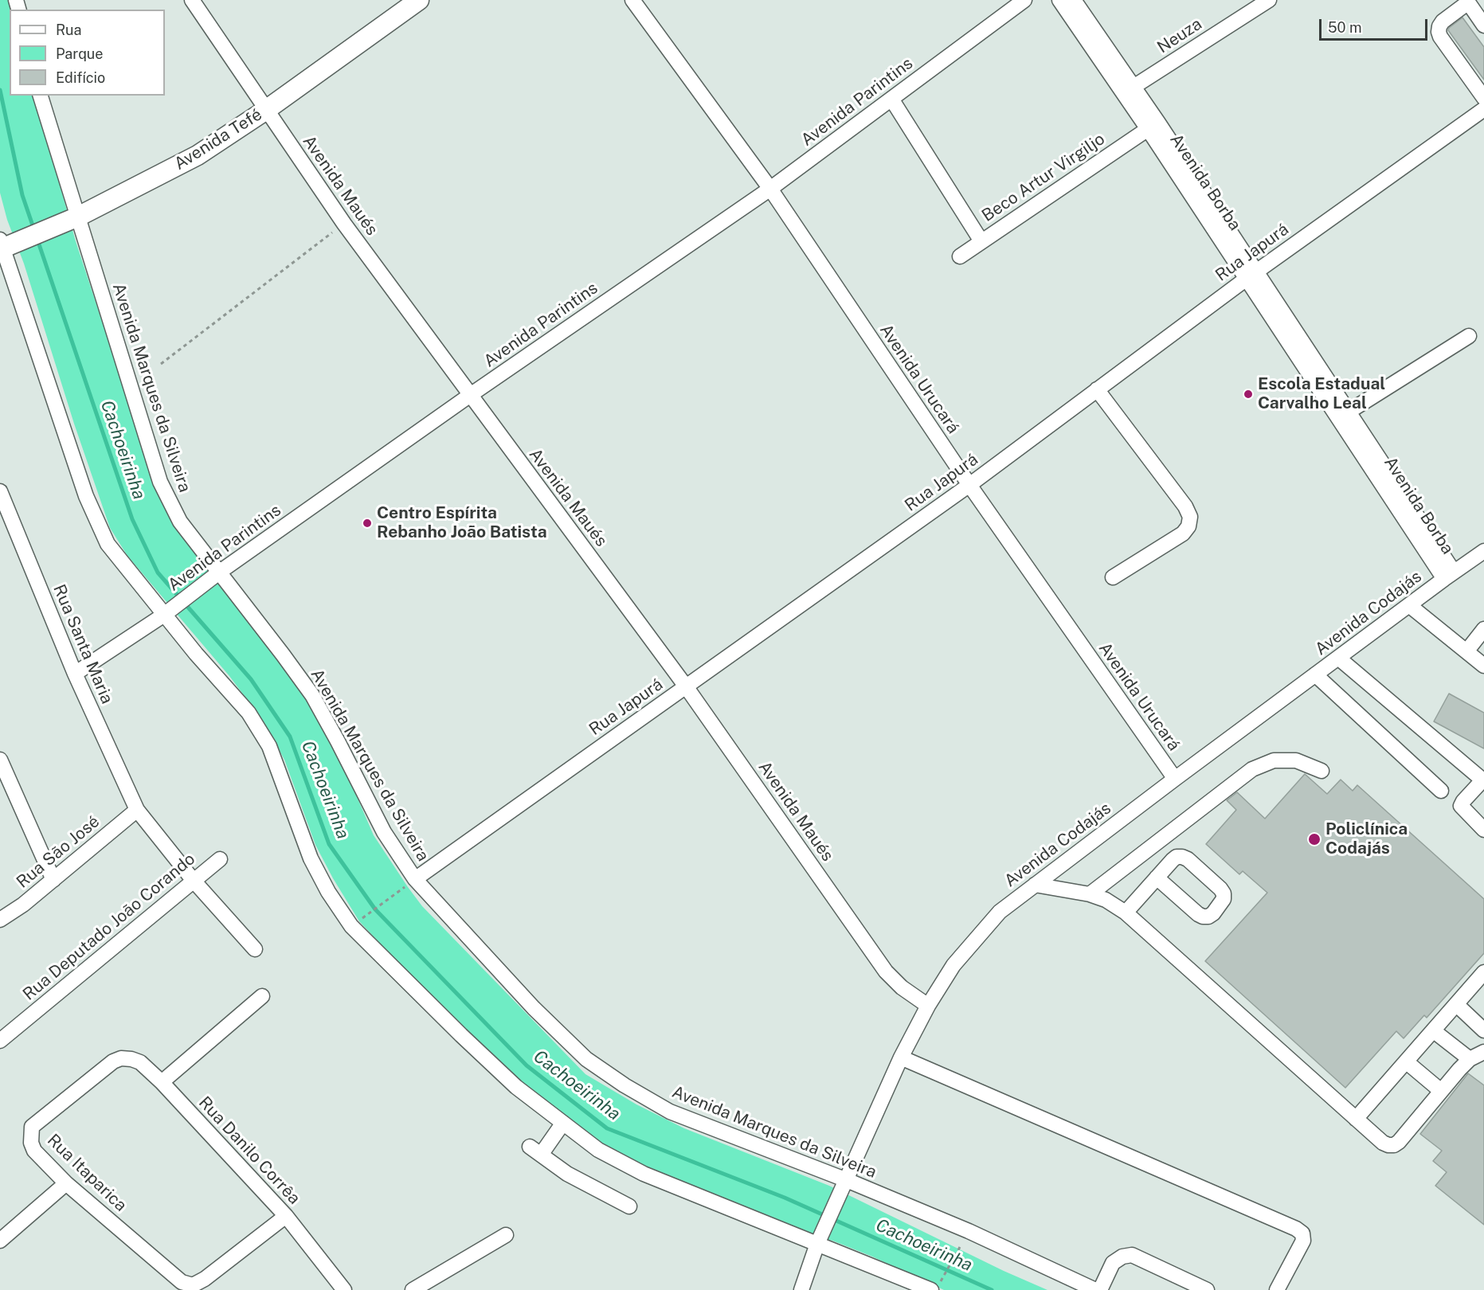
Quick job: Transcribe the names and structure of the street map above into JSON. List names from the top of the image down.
{
  "streets": {
    "main road": ["Avenida Tefé"],
    "street": [
      "Neuza",
      "Avenida Parintins",
      "Beco Artur Virgiljo",
      "Avenida Borba",
      "Avenida Maués",
      "Rua Japurá",
      "Avenida Urucará",
      "Avenida Marques da Silveira",
      "Avenida Codajás",
      "Rua Santa Maria",
      "Rua São José",
      "Rua Deputado João Corando",
      "Rua Danilo Corrêa",
      "Rua Itaparica"
    ]
  },
  "crossings": [
    ["Neuza", "Avenida Borba"],
    ["Avenida Parintins", "Avenida Maués"],
    ["Avenida Parintins", "Avenida Urucará"],
    ["Avenida Parintins", "Avenida Marques da Silveira"],
    ["Avenida Parintins", "Rua Santa Maria"],
    ["Avenida Tefé", "Avenida Maués"],
    ["Avenida Tefé", "Avenida Marques da Silveira"],
    ["Beco Artur Virgiljo", "Avenida Borba"],
    ["Avenida Borba", "Rua Japurá"],
    ["Avenida Borba", "Avenida Codajás"],
    ["Avenida Maués", "Rua Japurá"],
    ["Avenida Maués", "Avenida Codajás"],
    ["Rua Japurá", "Avenida Urucará"],
    ["Rua Japurá", "Avenida Marques da Silveira"],
    ["Avenida Urucará", "Avenida Codajás"],
    ["Avenida Marques da Silveira", "Avenida Codajás"],
    ["Rua Santa Maria", "Rua São José"],
    ["Rua Santa Maria", "Rua Deputado João Corando"],
    ["Rua Danilo Corrêa", "Rua Itaparica"]
  ],
  "water": ["Cachoeirinha"],
  "places": ["Escola Estadual Carvalho Leal", "Centro Espírita Rebanho João Batista", "Policlínica Codajás"],
  "legend": ["Rua", "Parque", "Edifício"],
  "scale_bar": "50 m"
}
